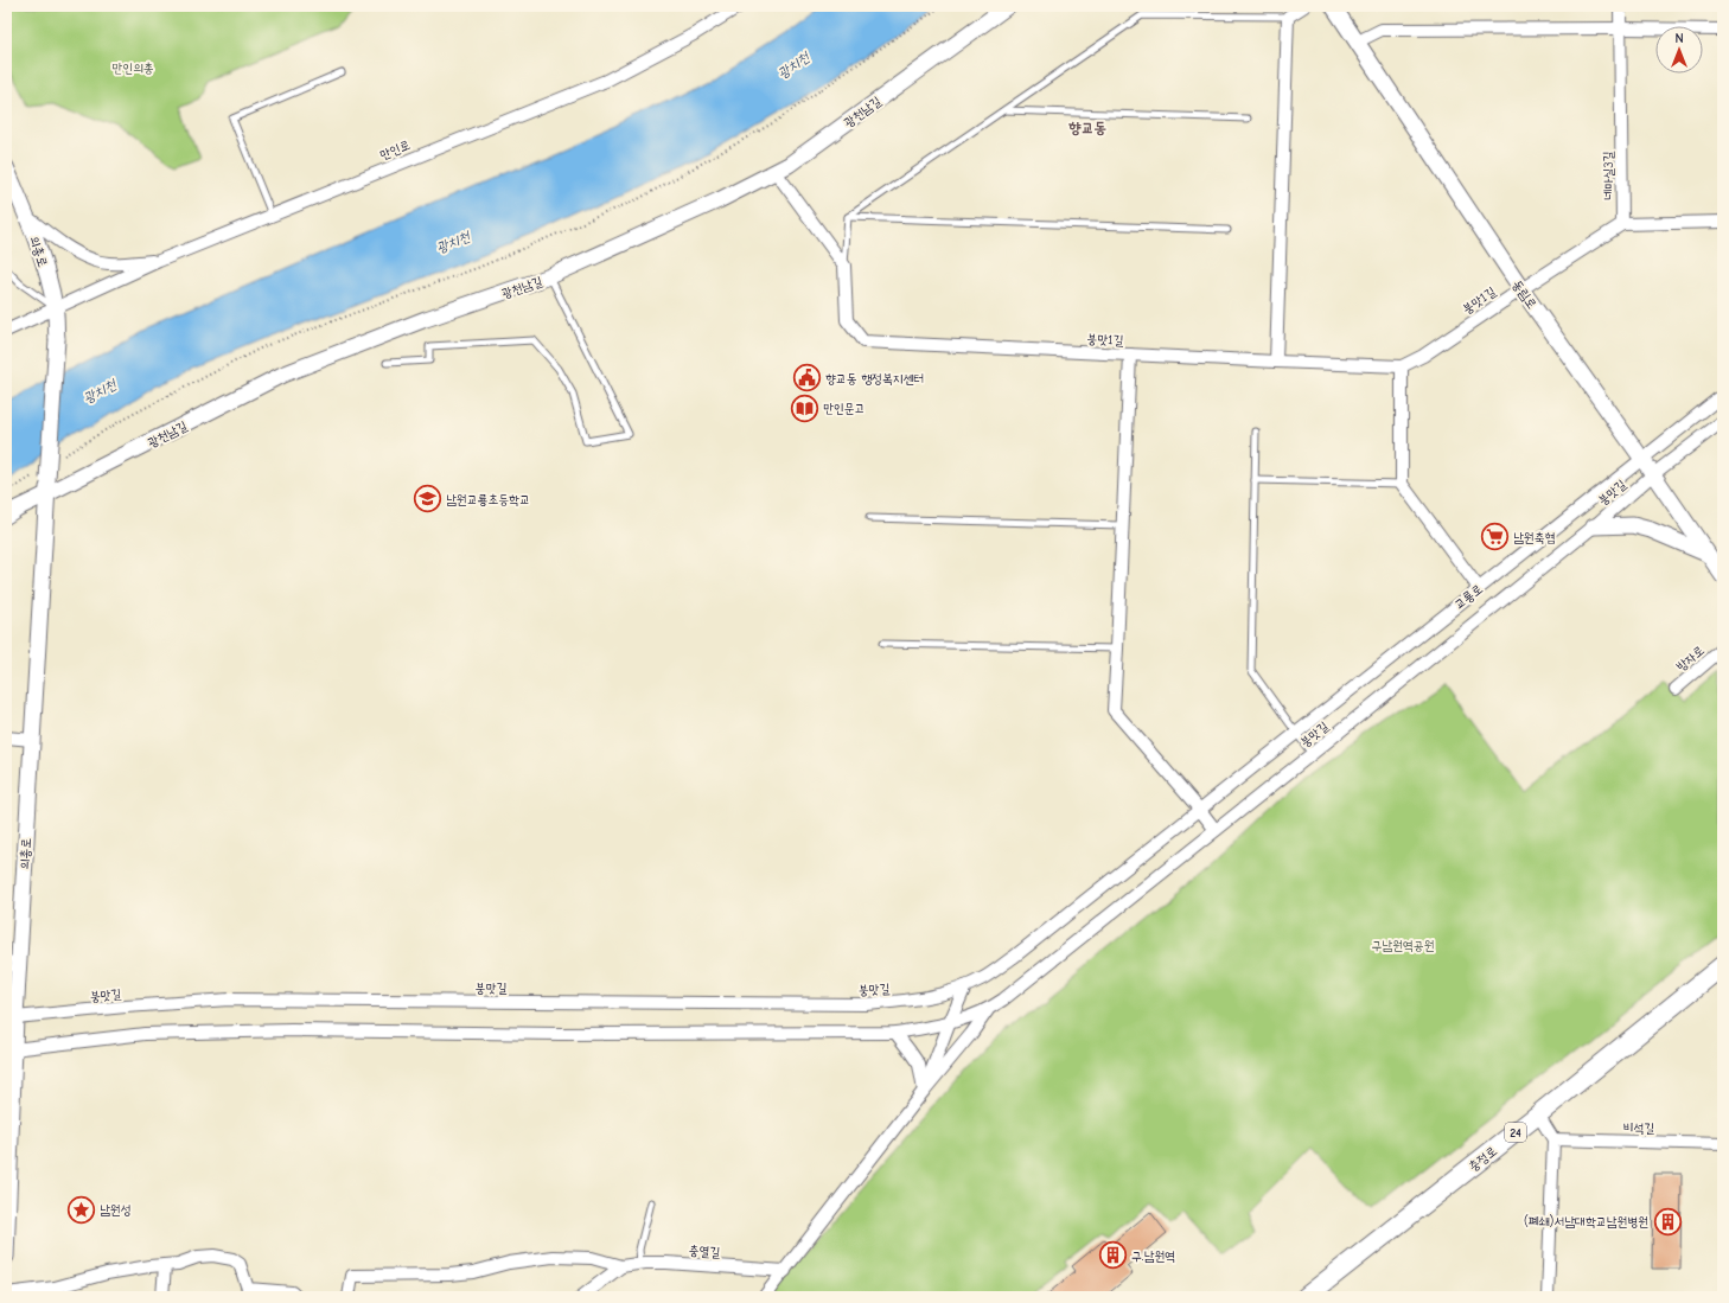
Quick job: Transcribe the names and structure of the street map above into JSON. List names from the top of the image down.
{
  "streets": {
    "main road": ["24", "충정로"],
    "street": [
      "광천남길",
      "만인로",
      "네마실3길",
      "의총로",
      "동림로",
      "붕맛1길",
      "붕맛길",
      "교룡로",
      "방자로",
      "비석길",
      "충열길"
    ]
  },
  "crossings": [
    ["광천남길", "의총로"],
    ["만인로", "의총로"],
    ["의총로", "붕맛길"],
    ["동림로", "붕맛1길"],
    ["동림로", "붕맛길"],
    ["동림로", "교룡로"],
    ["붕맛길", "교룡로"],
    ["붕맛길", "충열길"]
  ],
  "districts": ["향교동"],
  "water": ["광치천"],
  "parks": ["만인의총", "구남원역공원"],
  "places": {
    "public building": ["향교동 행정복지센터"],
    "library": ["만인문고"],
    "school or university": ["남원교룡초등학교"],
    "supermarket": ["남원축협"],
    "place": ["남원성"],
    "building": ["(폐쇄)서남대학교남원병원", "구.남원역"]
  },
  "north": "top"
}
